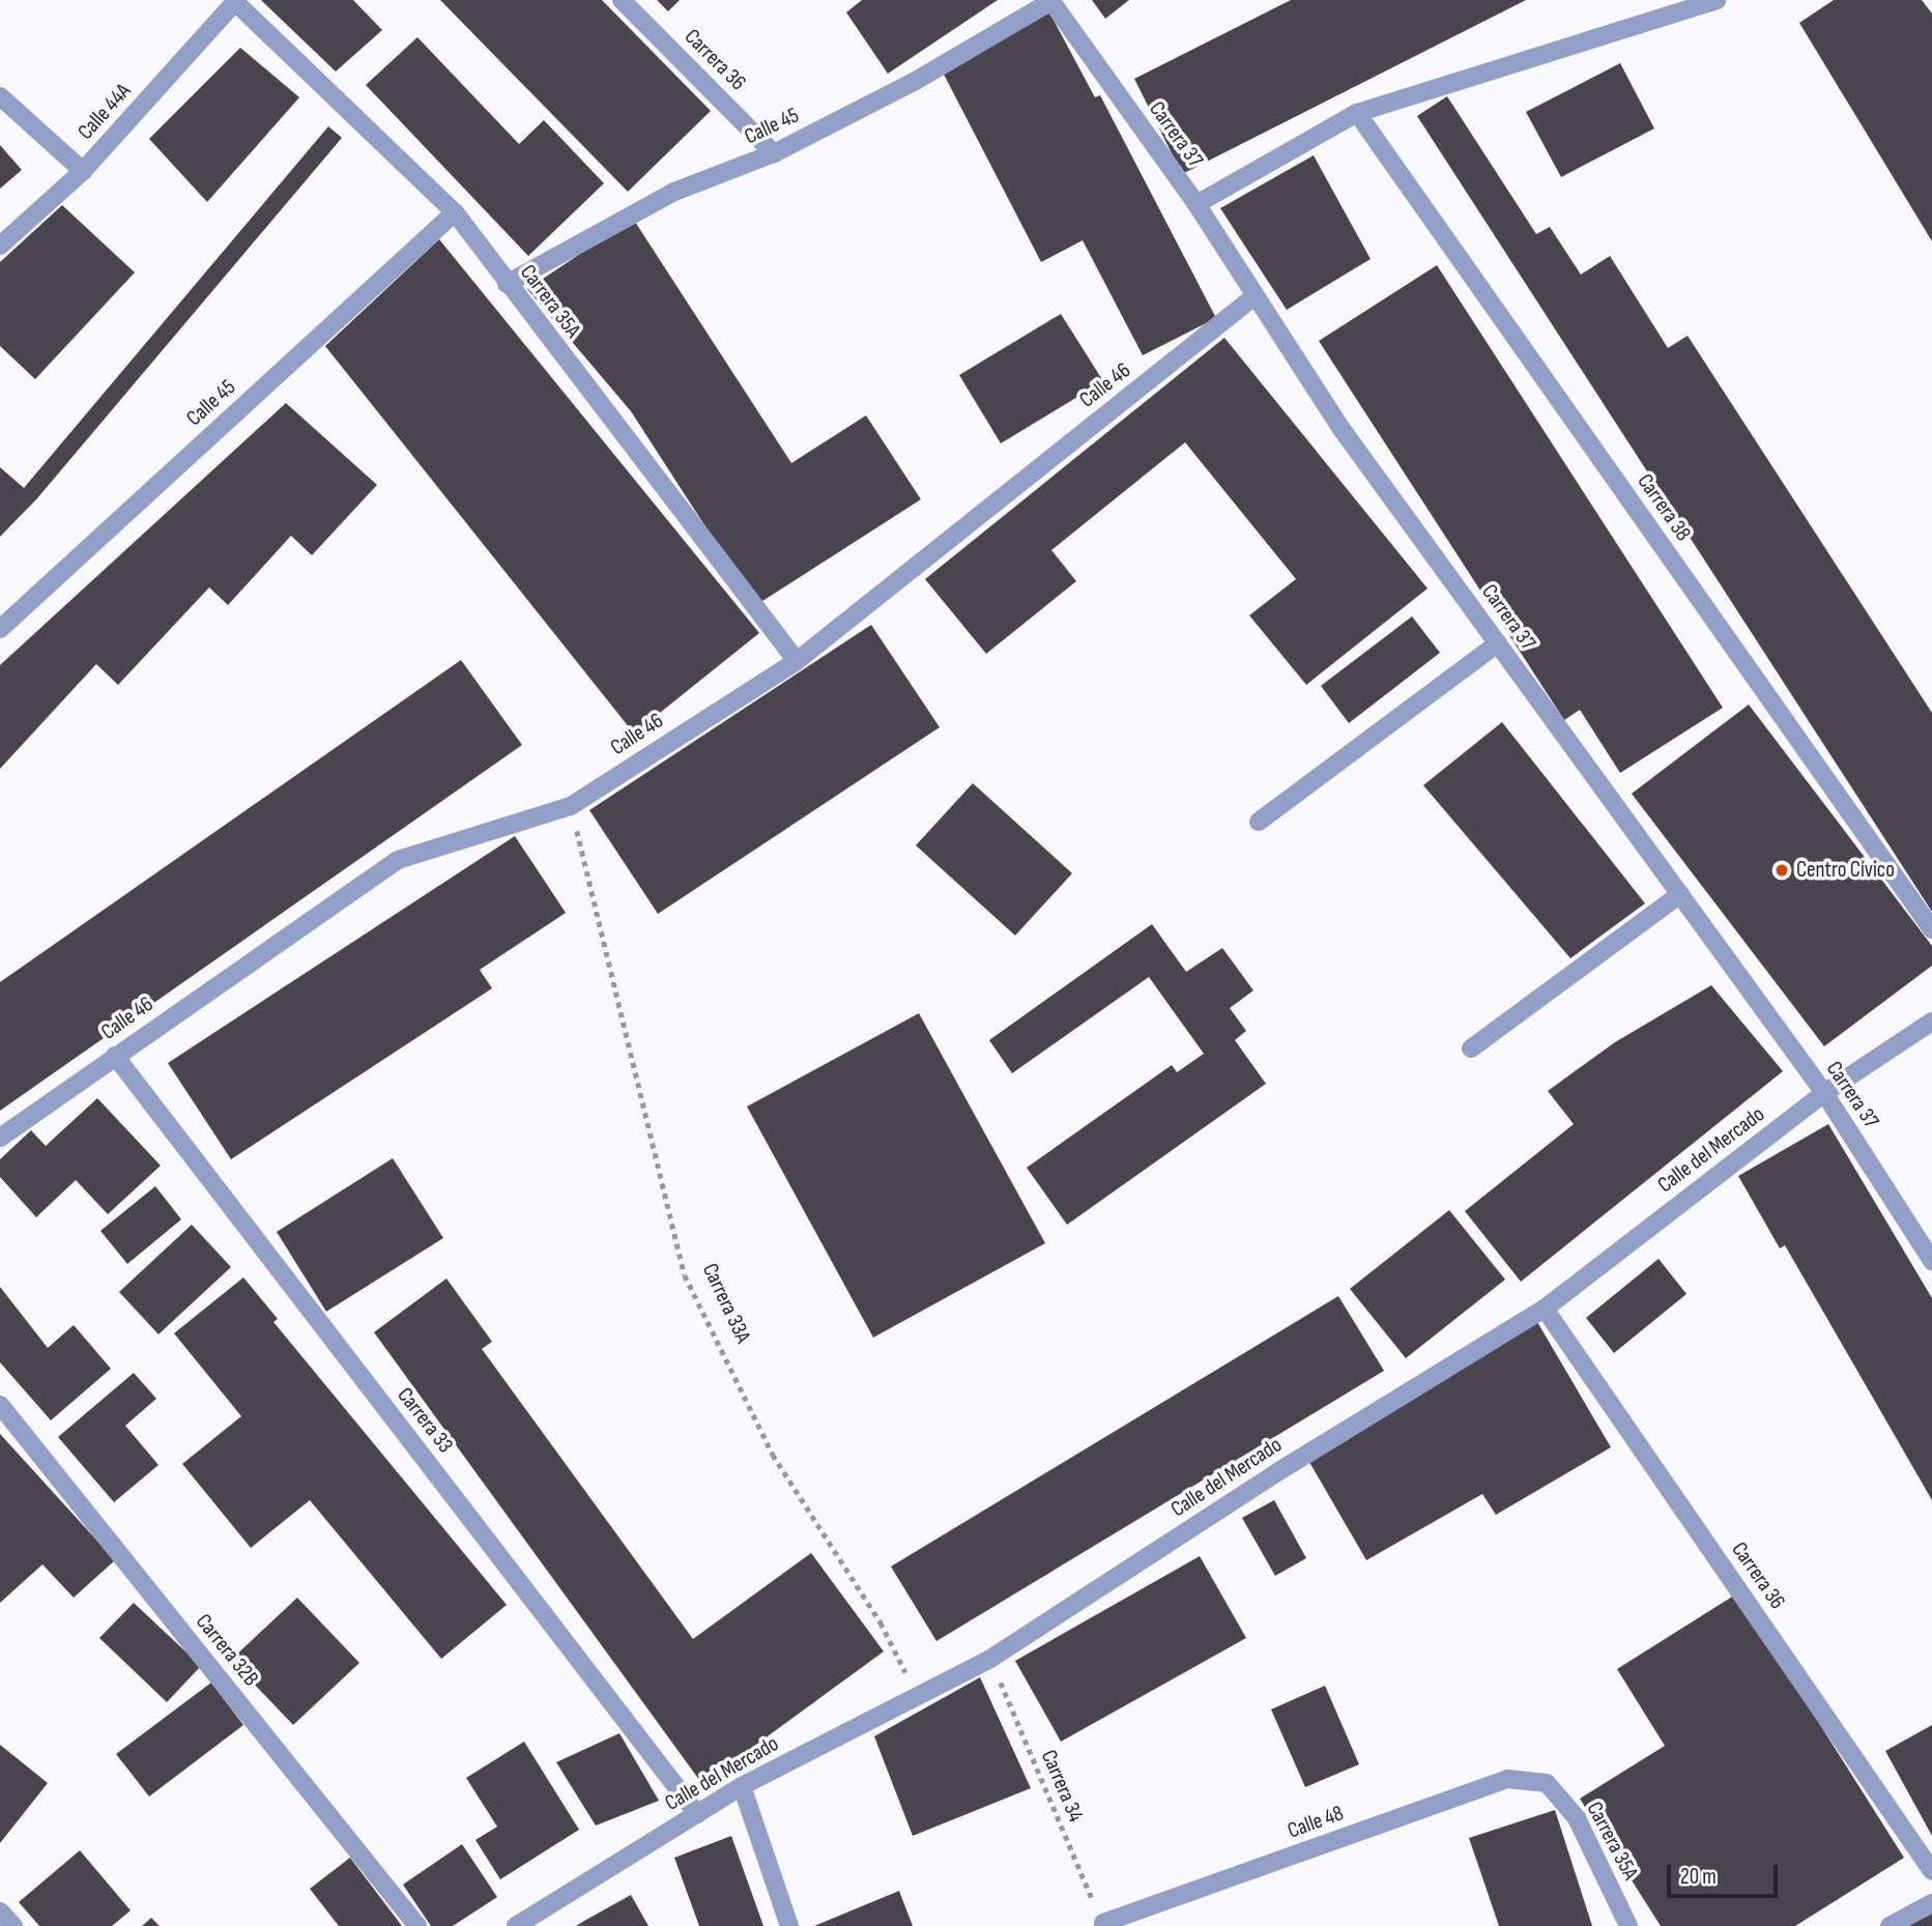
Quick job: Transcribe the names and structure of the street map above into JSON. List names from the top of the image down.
{
  "streets": {
    "street": [
      "Carrera 36",
      "Calle 44A",
      "Calle 45",
      "Carrera 37",
      "Carrera 35A",
      "Calle 46",
      "Carrera 38",
      "Calle del Mercado",
      "Carrera 33",
      "Carrera 32B",
      "Calle 48"
    ],
    "path": ["Carrera 33A", "Carrera 34"]
  },
  "crossings": [
    ["Carrera 36", "Calle 45"],
    ["Carrera 36", "Calle del Mercado"],
    ["Calle 44A", "Carrera 35A"],
    ["Calle 45", "Carrera 37"],
    ["Calle 45", "Carrera 35A"],
    ["Carrera 37", "Calle 46"],
    ["Carrera 37", "Calle del Mercado"],
    ["Carrera 35A", "Calle 46"],
    ["Carrera 35A", "Calle 48"],
    ["Calle 46", "Carrera 33A"],
    ["Calle 46", "Carrera 33"],
    ["Calle del Mercado", "Carrera 33A"],
    ["Calle del Mercado", "Carrera 33"],
    ["Calle del Mercado", "Carrera 34"],
    ["Carrera 34", "Calle 48"]
  ],
  "places": ["Centro Cívico"],
  "scale_bar": "20 m"
}
